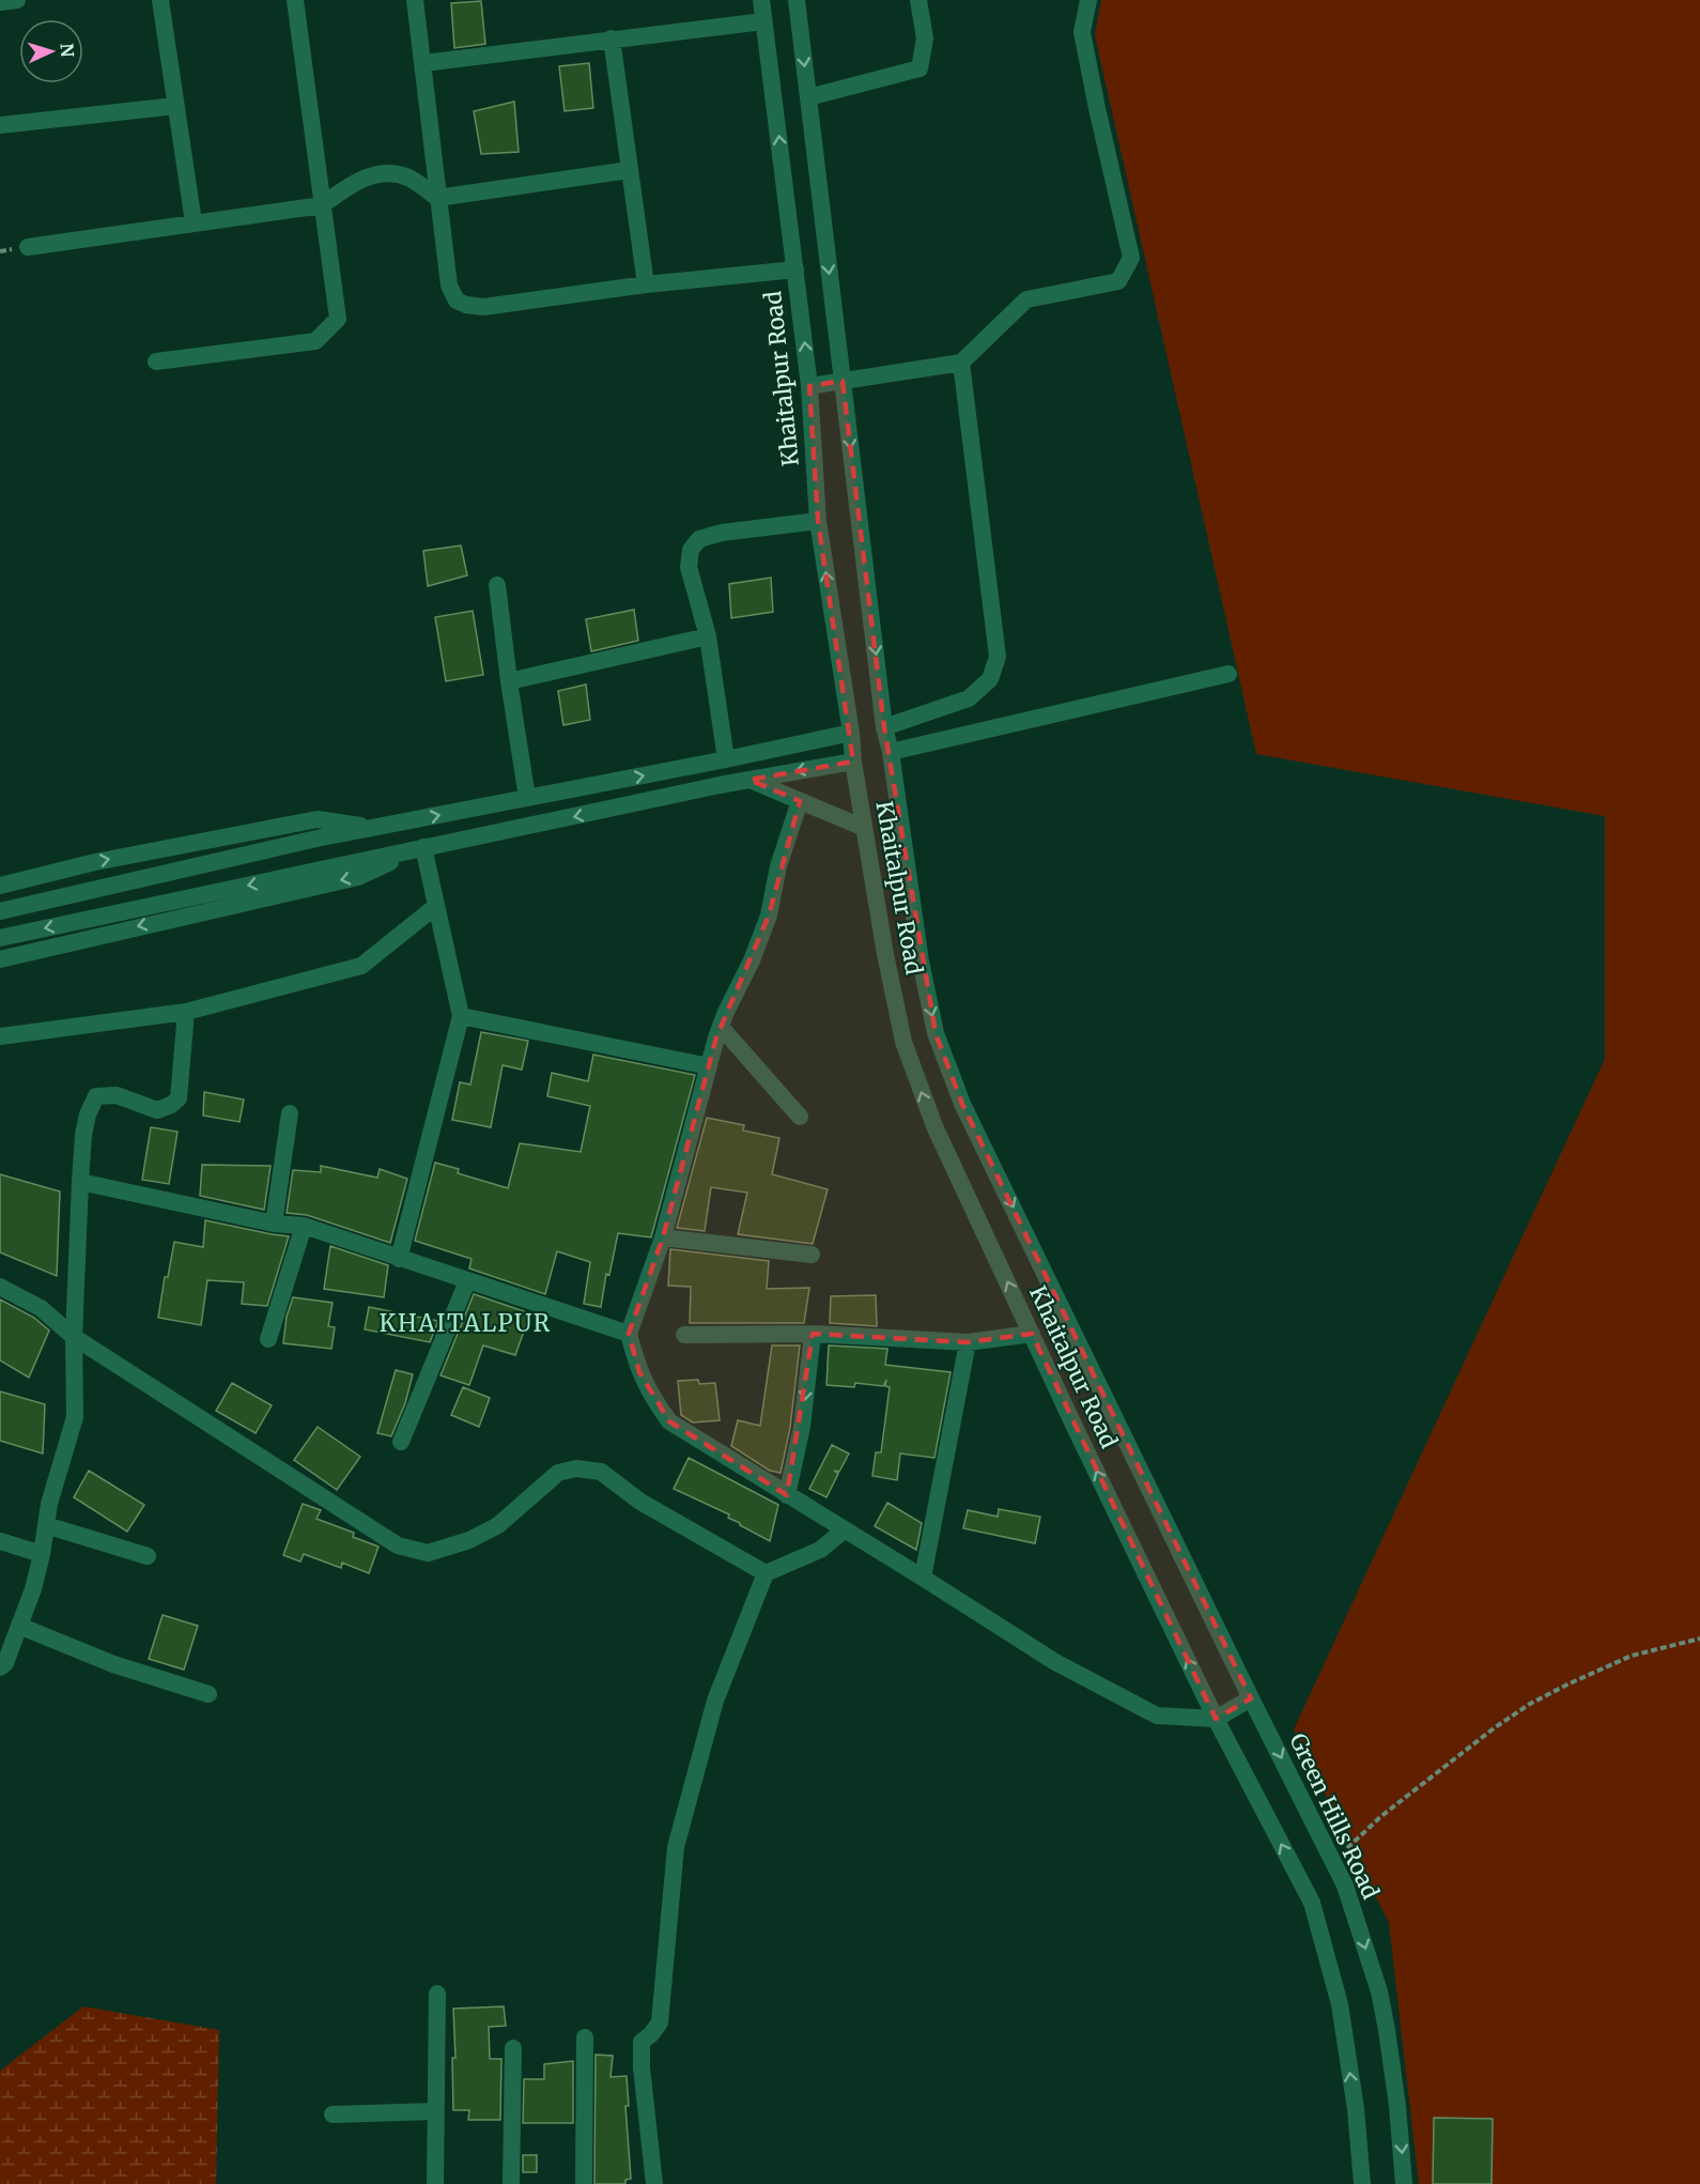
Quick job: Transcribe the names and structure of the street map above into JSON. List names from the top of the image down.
{
  "streets": {
    "street": ["Khaitalpur Road", "Green Hills Road"]
  },
  "crossings": [
    ["Khaitalpur Road", "Green Hills Road"]
  ],
  "districts": ["KHAITALPUR"],
  "north": "right"
}
